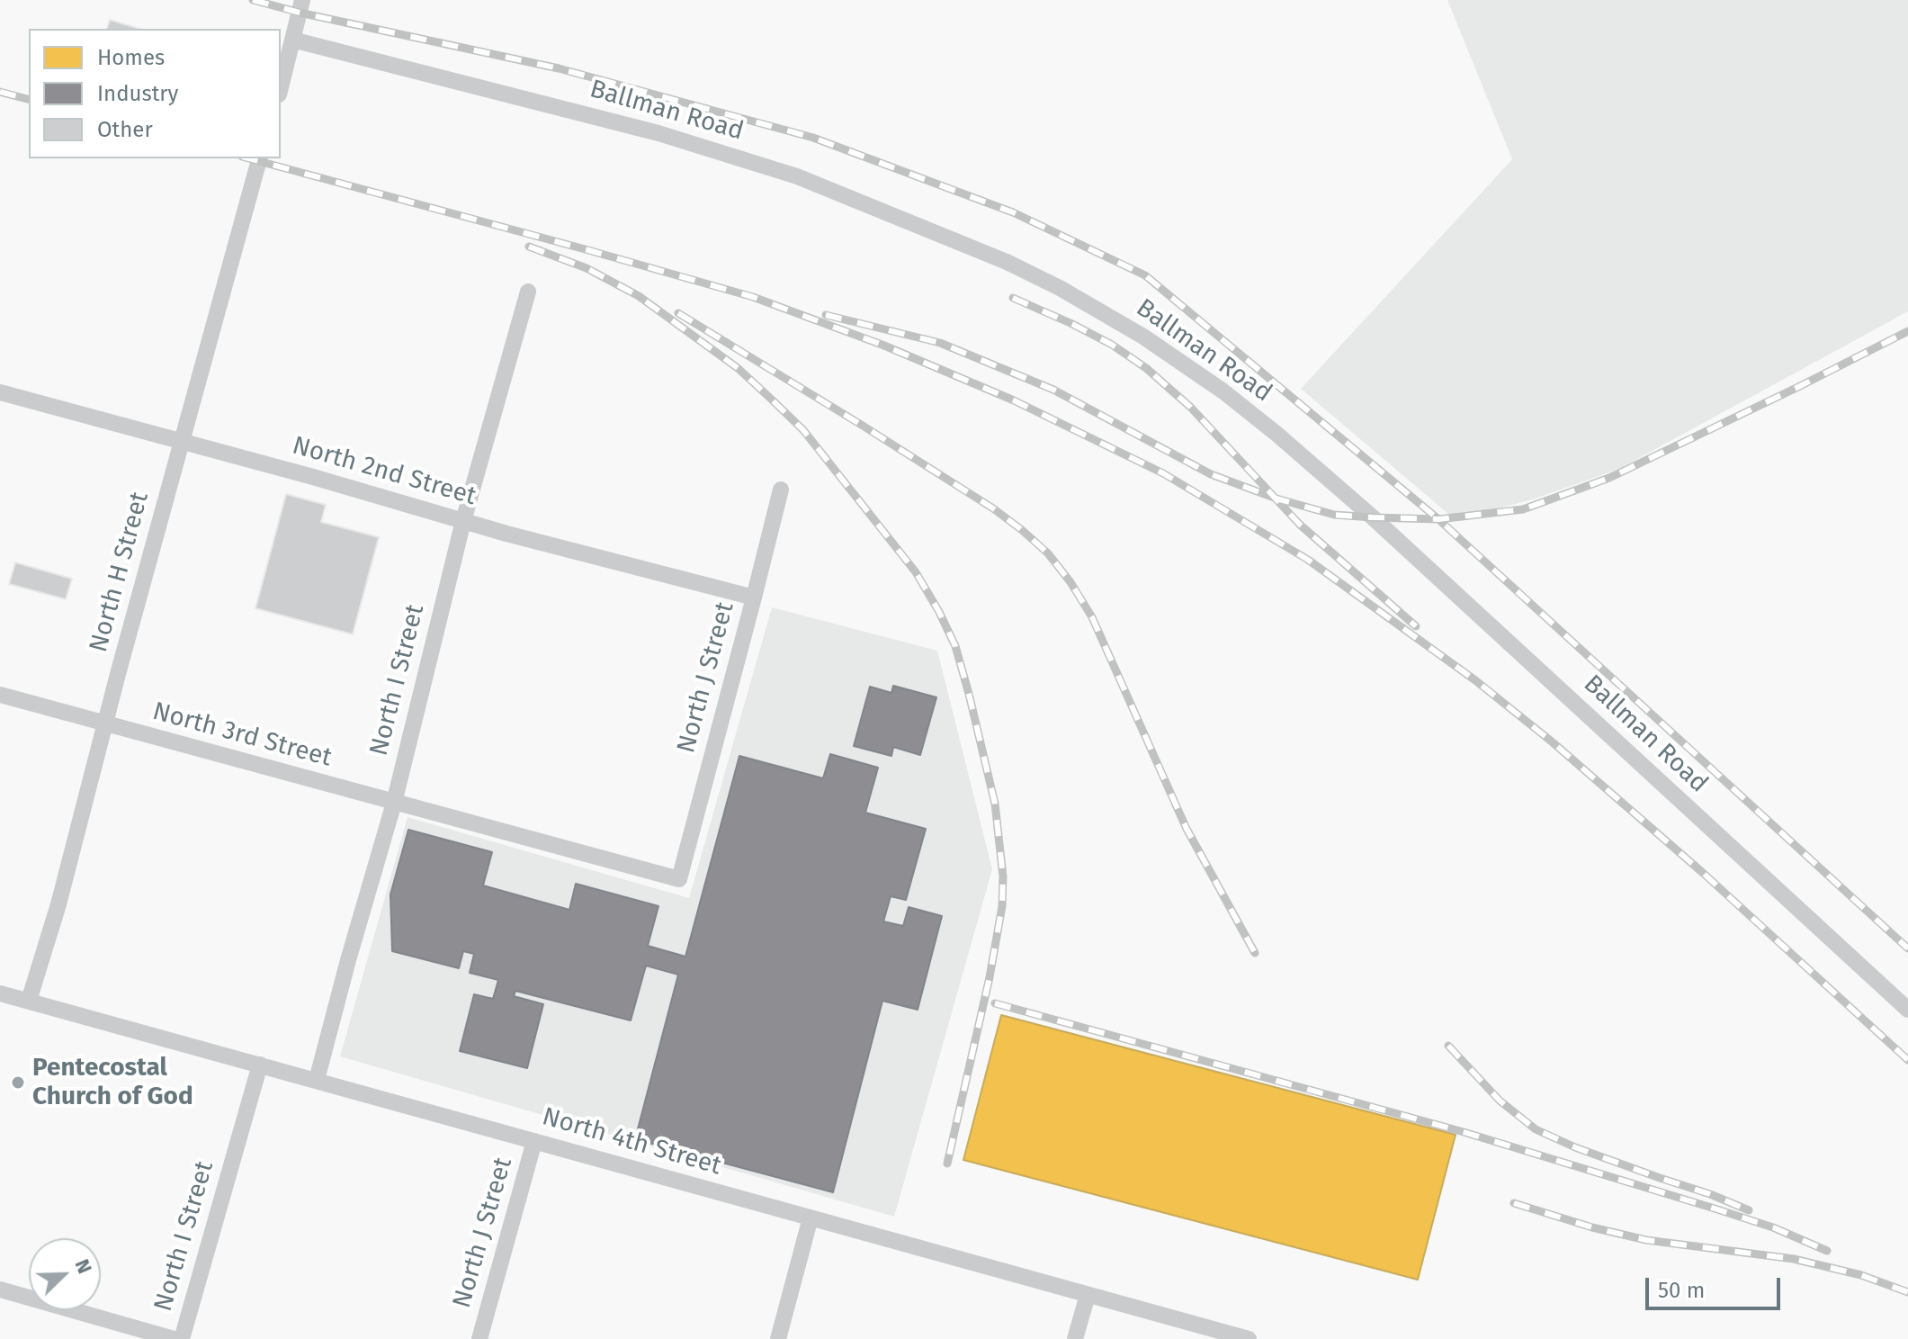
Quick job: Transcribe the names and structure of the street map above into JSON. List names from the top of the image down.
{
  "streets": {
    "street": [
      "Ballman Road",
      "North 2nd Street",
      "North H Street",
      "North J Street",
      "North I Street",
      "North 3rd Street",
      "North 4th Street"
    ]
  },
  "crossings": [
    ["North 2nd Street", "North H Street"],
    ["North 2nd Street", "North J Street"],
    ["North 2nd Street", "North I Street"],
    ["North H Street", "North 3rd Street"],
    ["North H Street", "North 4th Street"],
    ["North J Street", "North 3rd Street"],
    ["North J Street", "North 4th Street"],
    ["North I Street", "North 3rd Street"],
    ["North I Street", "North 4th Street"]
  ],
  "places": ["Pentecostal Church of God"],
  "legend": ["Homes", "Industry", "Other"],
  "scale_bar": "50 m",
  "north": "top right"
}
